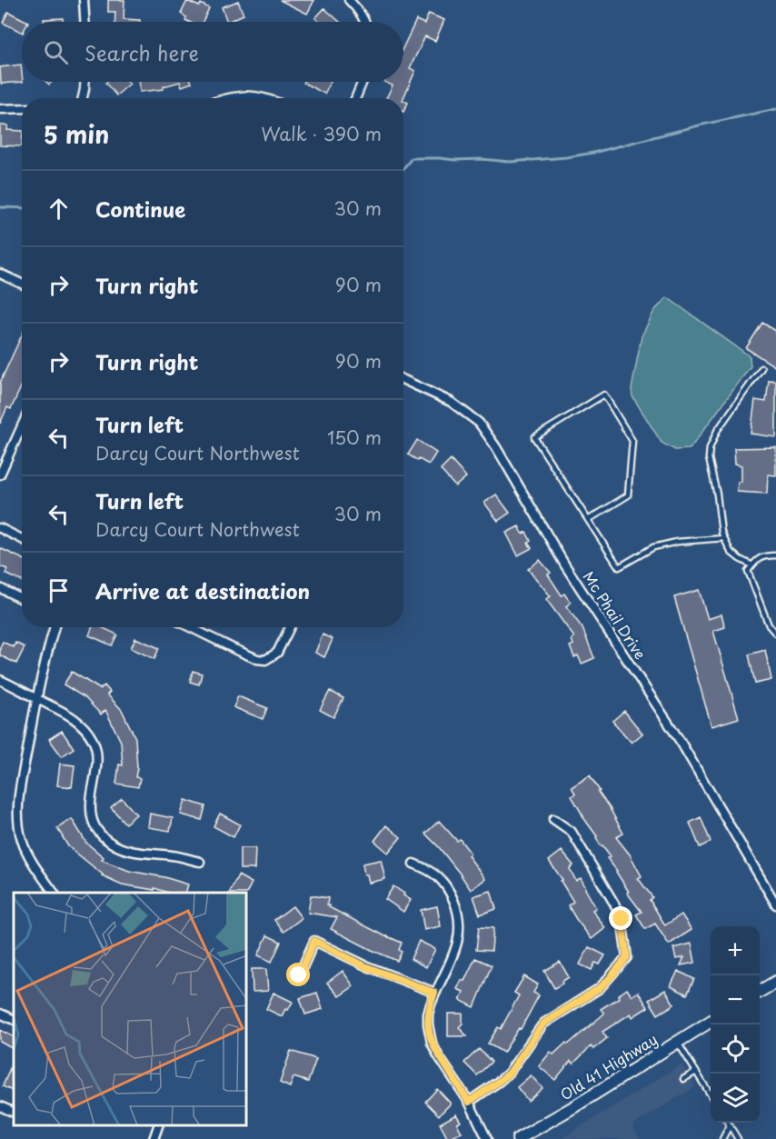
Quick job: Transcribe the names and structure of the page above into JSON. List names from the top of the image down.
{
  "streets": {
    "main road": ["Old 41 Highway"],
    "street": ["Mc Phail Drive"]
  },
  "page": {
    "search": "Search here",
    "heading": ["5 min", "Walk · 390 m"],
    "list": [
      ["Continue", "30 m"],
      ["Turn right", "90 m"],
      ["Turn right", "90 m"],
      ["Turn left", "Darcy Court Northwest", "150 m"],
      ["Turn left", "Darcy Court Northwest", "30 m"],
      "Arrive at destination"
    ],
    "map_buttons": ["+", "−"]
  }
}
